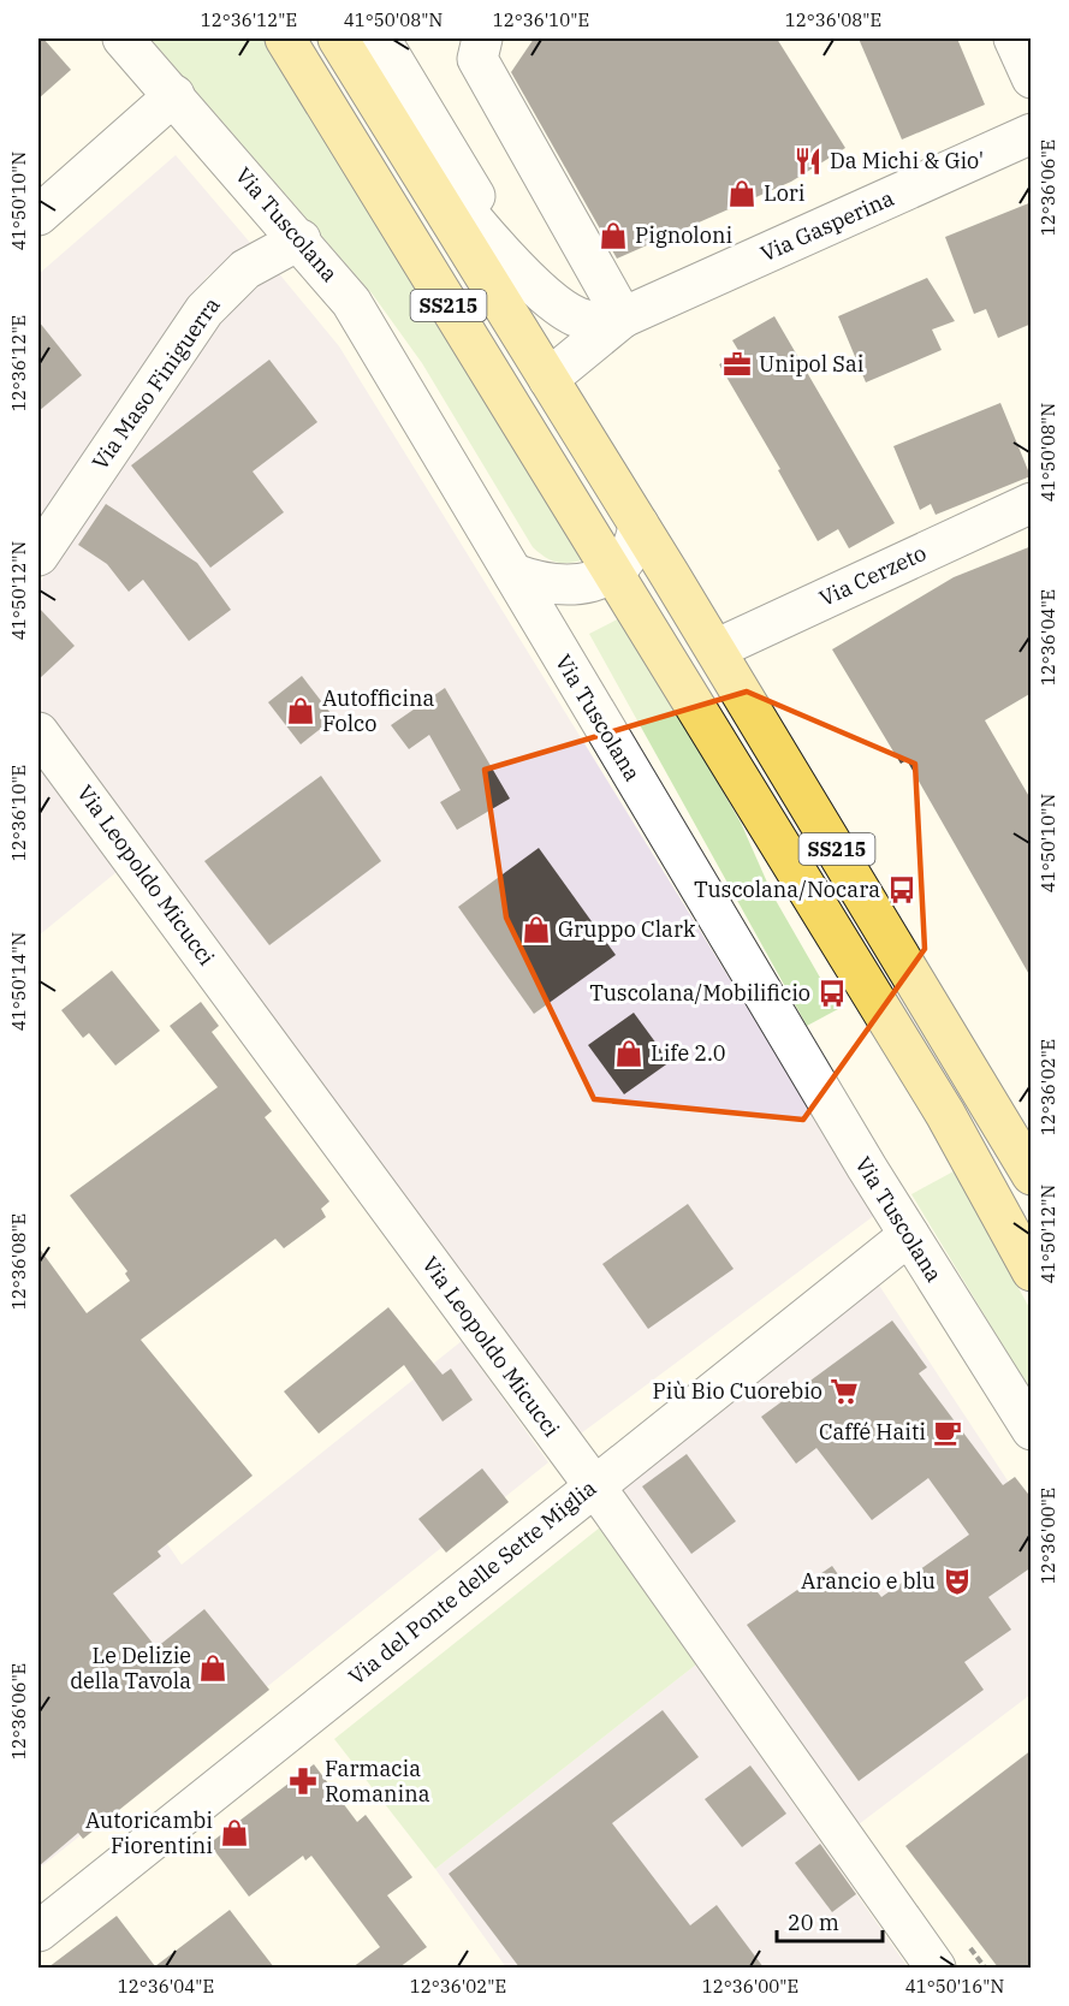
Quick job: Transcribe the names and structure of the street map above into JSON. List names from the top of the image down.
{
  "streets": {
    "main road": ["SS215"],
    "street": [
      "Via Tuscolana",
      "Via Gasperina",
      "Via Maso Finiguerra",
      "Via Cerzeto",
      "Via Leopoldo Micucci",
      "Via del Ponte delle Sette Miglia"
    ]
  },
  "crossings": [
    ["Via Tuscolana", "Via Maso Finiguerra"],
    ["Via Tuscolana", "Via del Ponte delle Sette Miglia"],
    ["SS215", "Via Cerzeto"],
    ["Via Leopoldo Micucci", "Via del Ponte delle Sette Miglia"]
  ],
  "places": {
    "restaurant": ["Da Michi & Gio'"],
    "shop": [
      "Lori",
      "Pignoloni",
      "Autofficina Folco",
      "Gruppo Clark",
      "Life 2.0",
      "Le Delizie della Tavola",
      "Autoricambi Fiorentini"
    ],
    "office": ["Unipol Sai"],
    "bus stop": ["Tuscolana/Nocara", "Tuscolana/Mobilificio"],
    "supermarket": ["Più Bio Cuorebio"],
    "cafe": ["Caffé Haiti"],
    "theatre": ["Arancio e blu"],
    "pharmacy": ["Farmacia Romanina"]
  },
  "scale_bar": "20 m",
  "coordinates": [
    "12°36'12\"E",
    "41°50'08\"N",
    "12°36'10\"E",
    "12°36'08\"E",
    "12°36'06\"E",
    "41°50'10\"N",
    "41°50'12\"N",
    "12°36'04\"E",
    "41°50'14\"N",
    "12°36'02\"E",
    "12°36'00\"E",
    "41°50'16\"N"
  ]
}
